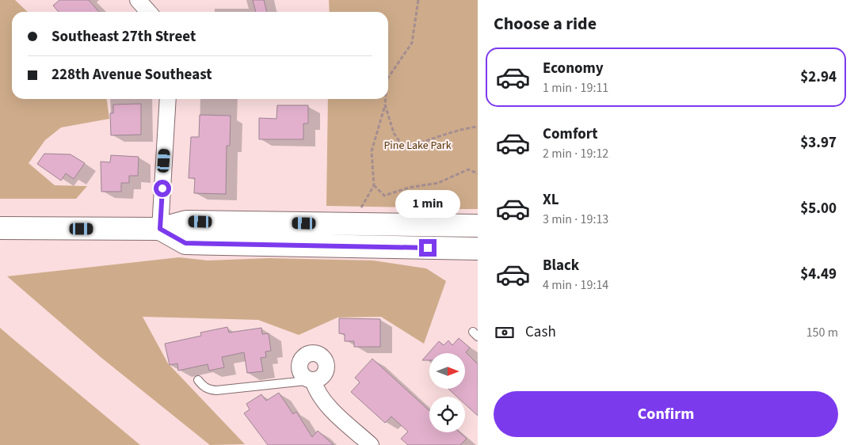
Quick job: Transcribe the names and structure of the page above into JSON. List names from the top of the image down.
{
  "parks": ["Pine Lake Park"],
  "north": "right",
  "page": {
    "heading": "Choose a ride",
    "banner": ["Southeast 27th Street", "228th Avenue Southeast"],
    "list": [
      {
        "name": "Economy",
        "note": "1 min · 19:11",
        "value": "$2.94"
      },
      {
        "name": "Comfort",
        "note": "2 min · 19:12",
        "value": "$3.97"
      },
      {
        "name": "XL",
        "note": "3 min · 19:13",
        "value": "$5.00"
      },
      {
        "name": "Black",
        "note": "4 min · 19:14",
        "value": "$4.49"
      }
    ],
    "bubble": "1 min",
    "pay": ["Cash", "150 m"],
    "buttons": "Confirm"
  }
}
